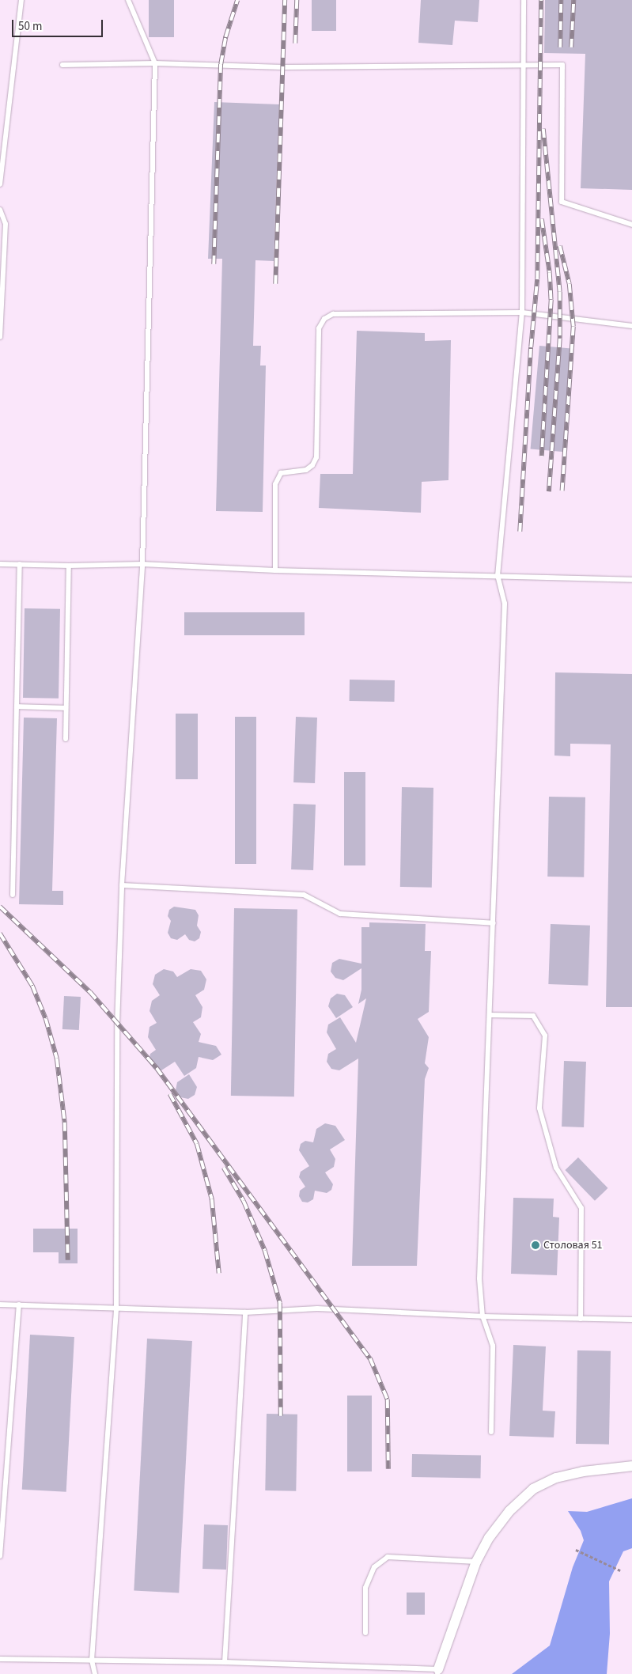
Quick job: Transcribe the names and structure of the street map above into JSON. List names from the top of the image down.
{
  "places": ["Столовая 51"],
  "scale_bar": "50 m"
}
